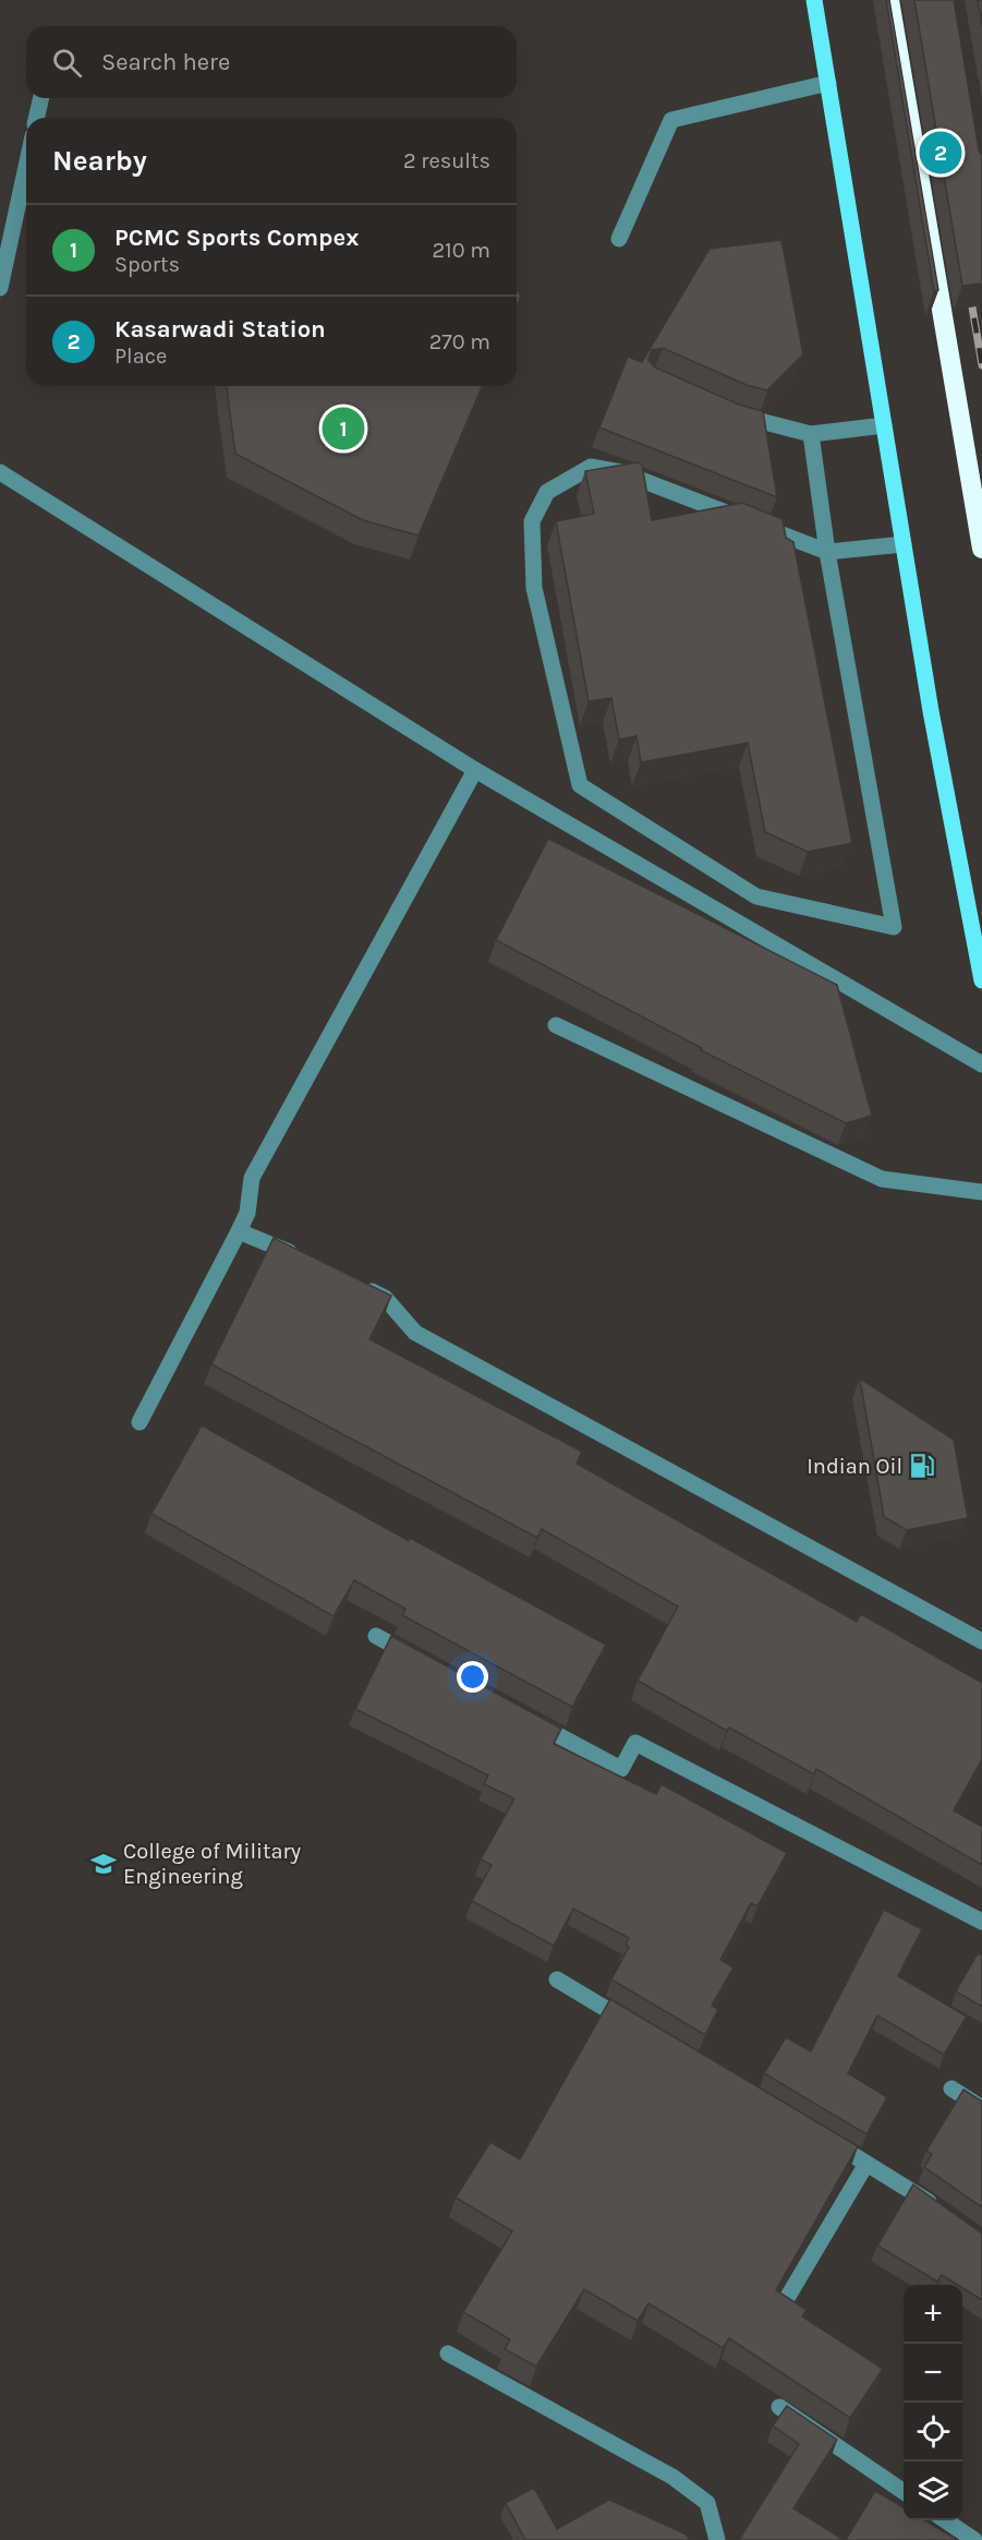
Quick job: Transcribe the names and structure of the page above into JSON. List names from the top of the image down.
{
  "places": {
    "fuel station": ["Indian Oil"],
    "school or university": ["College of Military Engineering"]
  },
  "page": {
    "search": "Search here",
    "heading": ["Nearby", "2 results"],
    "pins": ["2", "1"],
    "list": [
      {
        "mark": "1",
        "name": "PCMC Sports Compex",
        "note": "Sports",
        "value": "210 m"
      },
      {
        "mark": "2",
        "name": "Kasarwadi Station",
        "note": "Place",
        "value": "270 m"
      }
    ],
    "map_buttons": ["+", "−"]
  }
}
